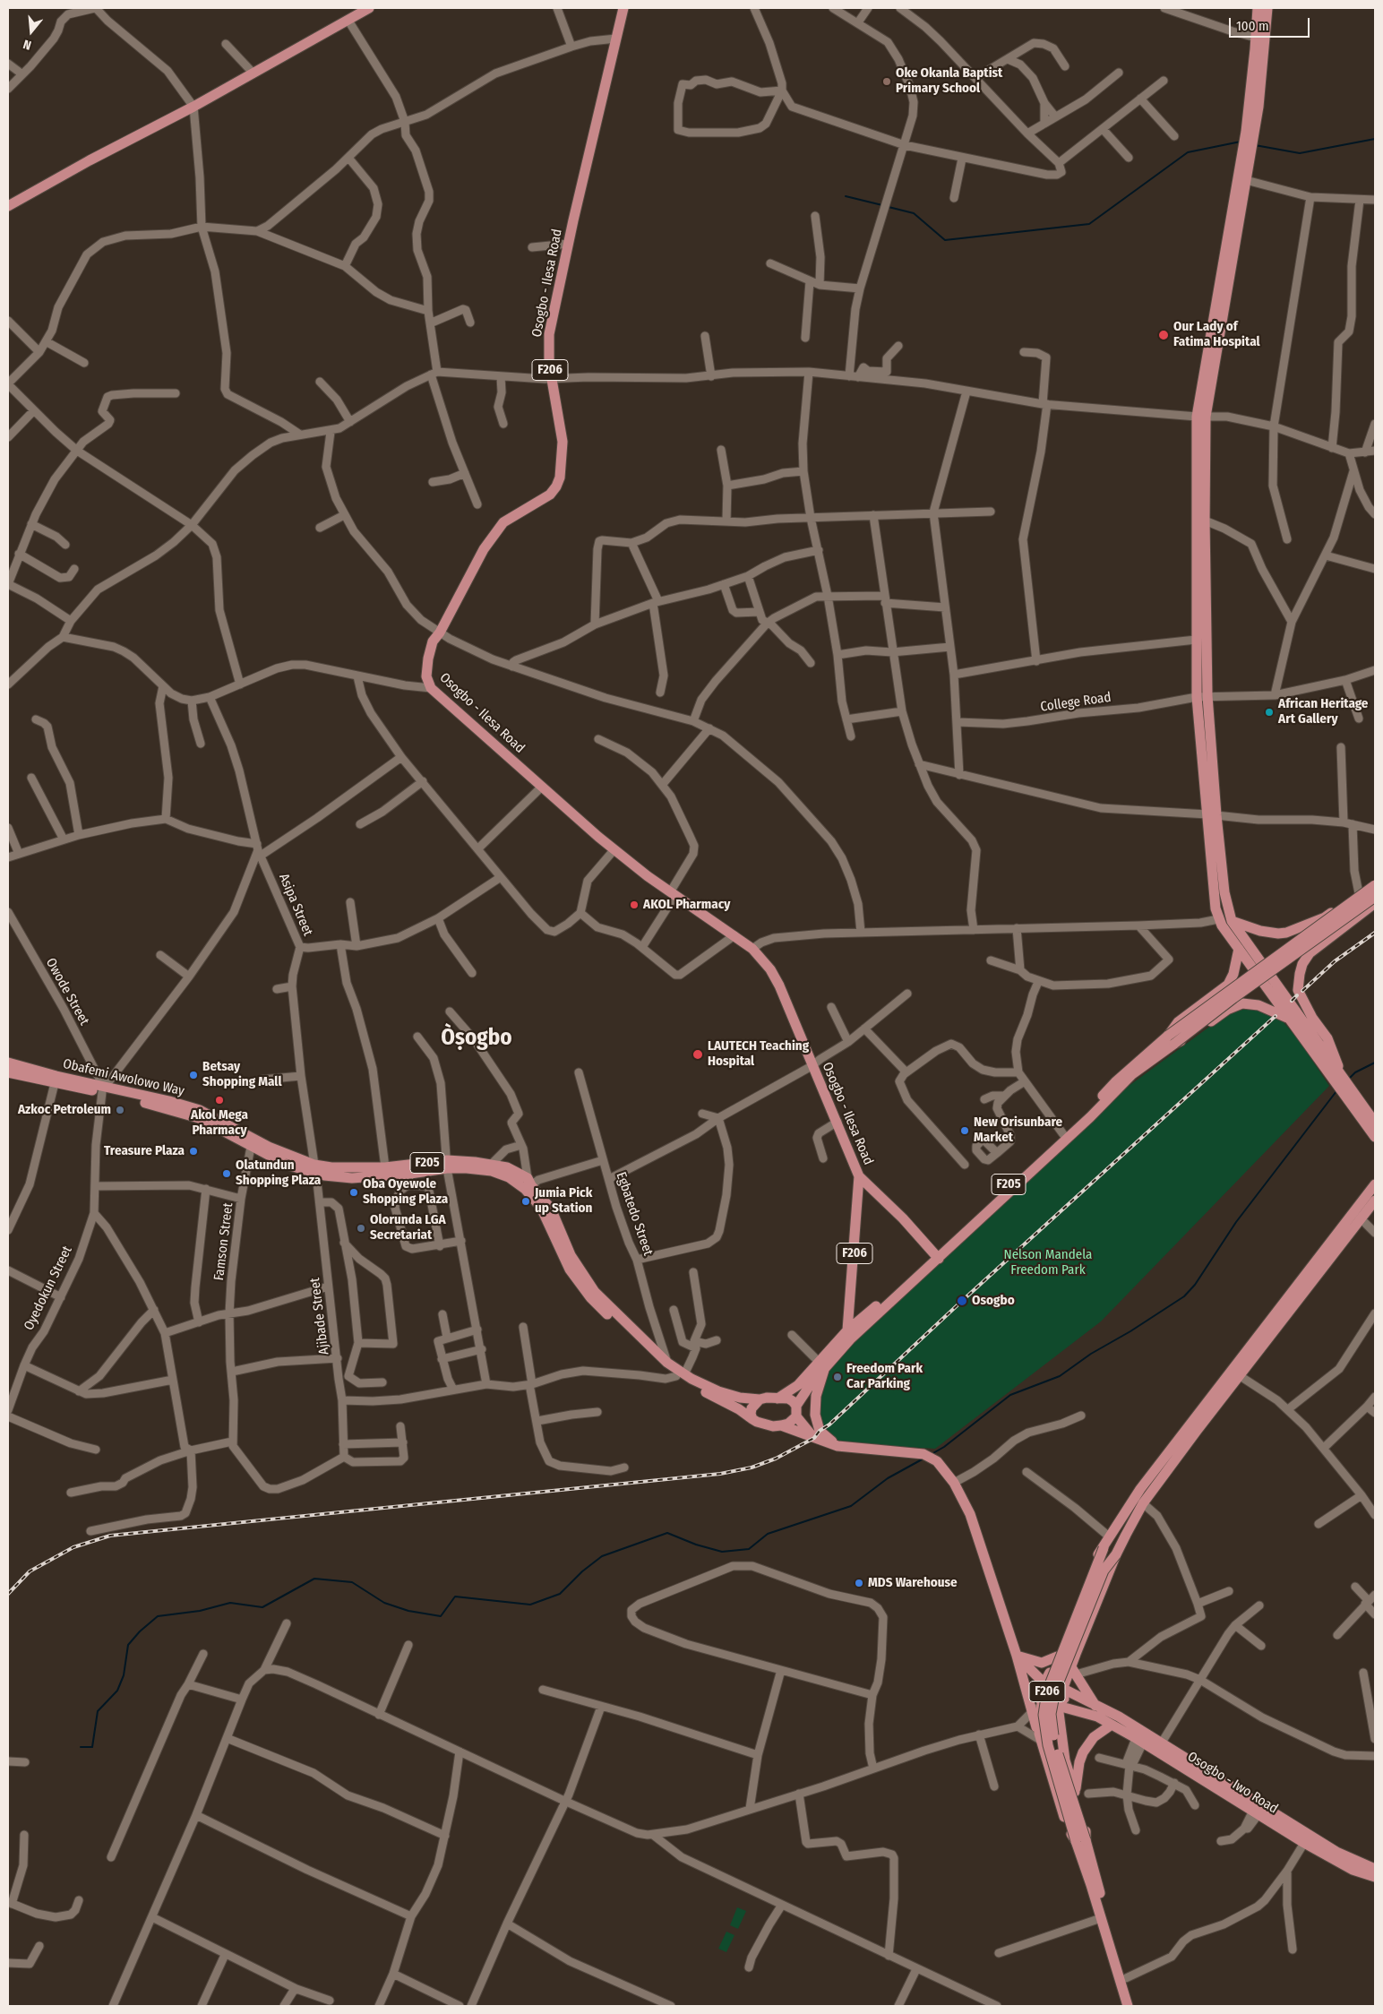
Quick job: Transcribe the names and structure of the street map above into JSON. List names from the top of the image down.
{
  "streets": {
    "main road": [
      "Osogbo - Ilesa Road",
      "F206",
      "Obafemi Awolowo Way",
      "F205",
      "Osogbo - Iwo Road"
    ],
    "street": [
      "College Road",
      "Asipa Street",
      "Owode Street",
      "Egbatedo Street",
      "Famson Street",
      "Oyedokun Street",
      "Ajibade Street"
    ]
  },
  "crossings": [
    ["Osogbo - Ilesa Road", "F206"],
    ["Osogbo - Ilesa Road", "F205"],
    ["F206", "Obafemi Awolowo Way"],
    ["F206", "F205"],
    ["Asipa Street", "Obafemi Awolowo Way"],
    ["Asipa Street", "Ajibade Street"],
    ["Owode Street", "Obafemi Awolowo Way"],
    ["Owode Street", "Oyedokun Street"],
    ["Obafemi Awolowo Way", "F205"],
    ["Obafemi Awolowo Way", "Egbatedo Street"],
    ["Obafemi Awolowo Way", "Famson Street"],
    ["Obafemi Awolowo Way", "Oyedokun Street"],
    ["Obafemi Awolowo Way", "Ajibade Street"],
    ["Famson Street", "Ajibade Street"]
  ],
  "districts": ["Òṣogbo"],
  "parks": ["Nelson Mandela Freedom Park"],
  "places": [
    "Oke Okanla Baptist Primary School",
    "Our Lady of Fatima Hospital",
    "African Heritage Art Gallery",
    "AKOL Pharmacy",
    "LAUTECH Teaching Hospital",
    "Betsay Shopping Mall",
    "Akol Mega Pharmacy",
    "Azkoc Petroleum",
    "New Orisunbare Market",
    "Treasure Plaza",
    "Olatundun Shopping Plaza",
    "Oba Oyewole Shopping Plaza",
    "Jumia Pick up Station",
    "Olorunda LGA Secretariat",
    "Osogbo",
    "Freedom Park Car Parking",
    "MDS Warehouse"
  ],
  "scale_bar": "100 m",
  "north": "bottom"
}
